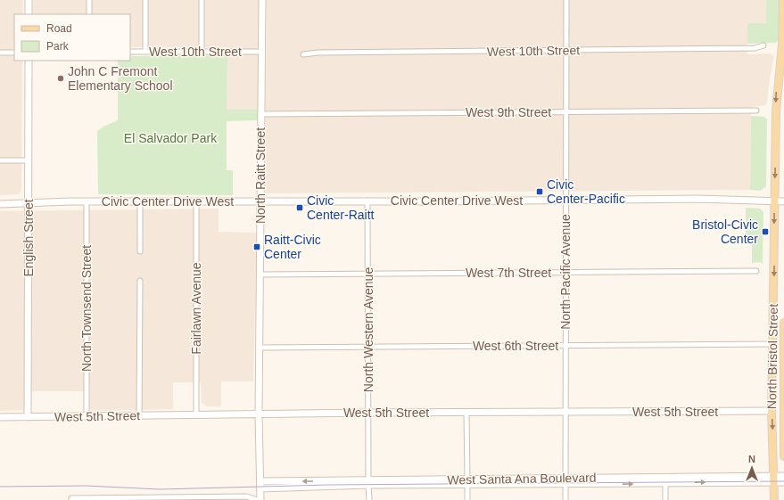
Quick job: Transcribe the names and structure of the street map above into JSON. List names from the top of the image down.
{
  "streets": {
    "main road": ["North Bristol Street"],
    "street": [
      "West 10th Street",
      "West 9th Street",
      "North Raitt Street",
      "Civic Center Drive West",
      "English Street",
      "North Pacific Avenue",
      "West 7th Street",
      "North Townsend Street",
      "Fairlawn Avenue",
      "North Western Avenue",
      "West 6th Street",
      "West 5th Street",
      "West Santa Ana Boulevard"
    ]
  },
  "crossings": [
    ["West 10th Street", "North Raitt Street"],
    ["West 10th Street", "North Pacific Avenue"],
    ["West 9th Street", "North Raitt Street"],
    ["West 9th Street", "North Pacific Avenue"],
    ["North Raitt Street", "Civic Center Drive West"],
    ["North Raitt Street", "West 7th Street"],
    ["North Raitt Street", "West 6th Street"],
    ["North Raitt Street", "West 5th Street"],
    ["North Raitt Street", "West Santa Ana Boulevard"],
    ["Civic Center Drive West", "English Street"],
    ["Civic Center Drive West", "North Pacific Avenue"],
    ["Civic Center Drive West", "North Townsend Street"],
    ["Civic Center Drive West", "Fairlawn Avenue"],
    ["Civic Center Drive West", "North Western Avenue"],
    ["Civic Center Drive West", "North Bristol Street"],
    ["English Street", "West 5th Street"],
    ["North Pacific Avenue", "West 7th Street"],
    ["North Pacific Avenue", "West 6th Street"],
    ["North Pacific Avenue", "West 5th Street"],
    ["North Pacific Avenue", "West Santa Ana Boulevard"],
    ["West 7th Street", "North Western Avenue"],
    ["North Townsend Street", "West 5th Street"],
    ["Fairlawn Avenue", "West 5th Street"],
    ["North Western Avenue", "West 6th Street"],
    ["North Western Avenue", "West 5th Street"],
    ["North Western Avenue", "West Santa Ana Boulevard"],
    ["West 6th Street", "North Bristol Street"],
    ["North Bristol Street", "West 5th Street"],
    ["North Bristol Street", "West Santa Ana Boulevard"]
  ],
  "one_way": ["North Bristol Street"],
  "parks": ["El Salvador Park"],
  "places": {
    "other": ["John C Fremont Elementary School"],
    "transit": [
      "Civic Center-Pacific",
      "Civic Center-Raitt",
      "Bristol-Civic Center",
      "Raitt-Civic Center"
    ]
  },
  "legend": ["Road", "Park"],
  "north": "top"
}
